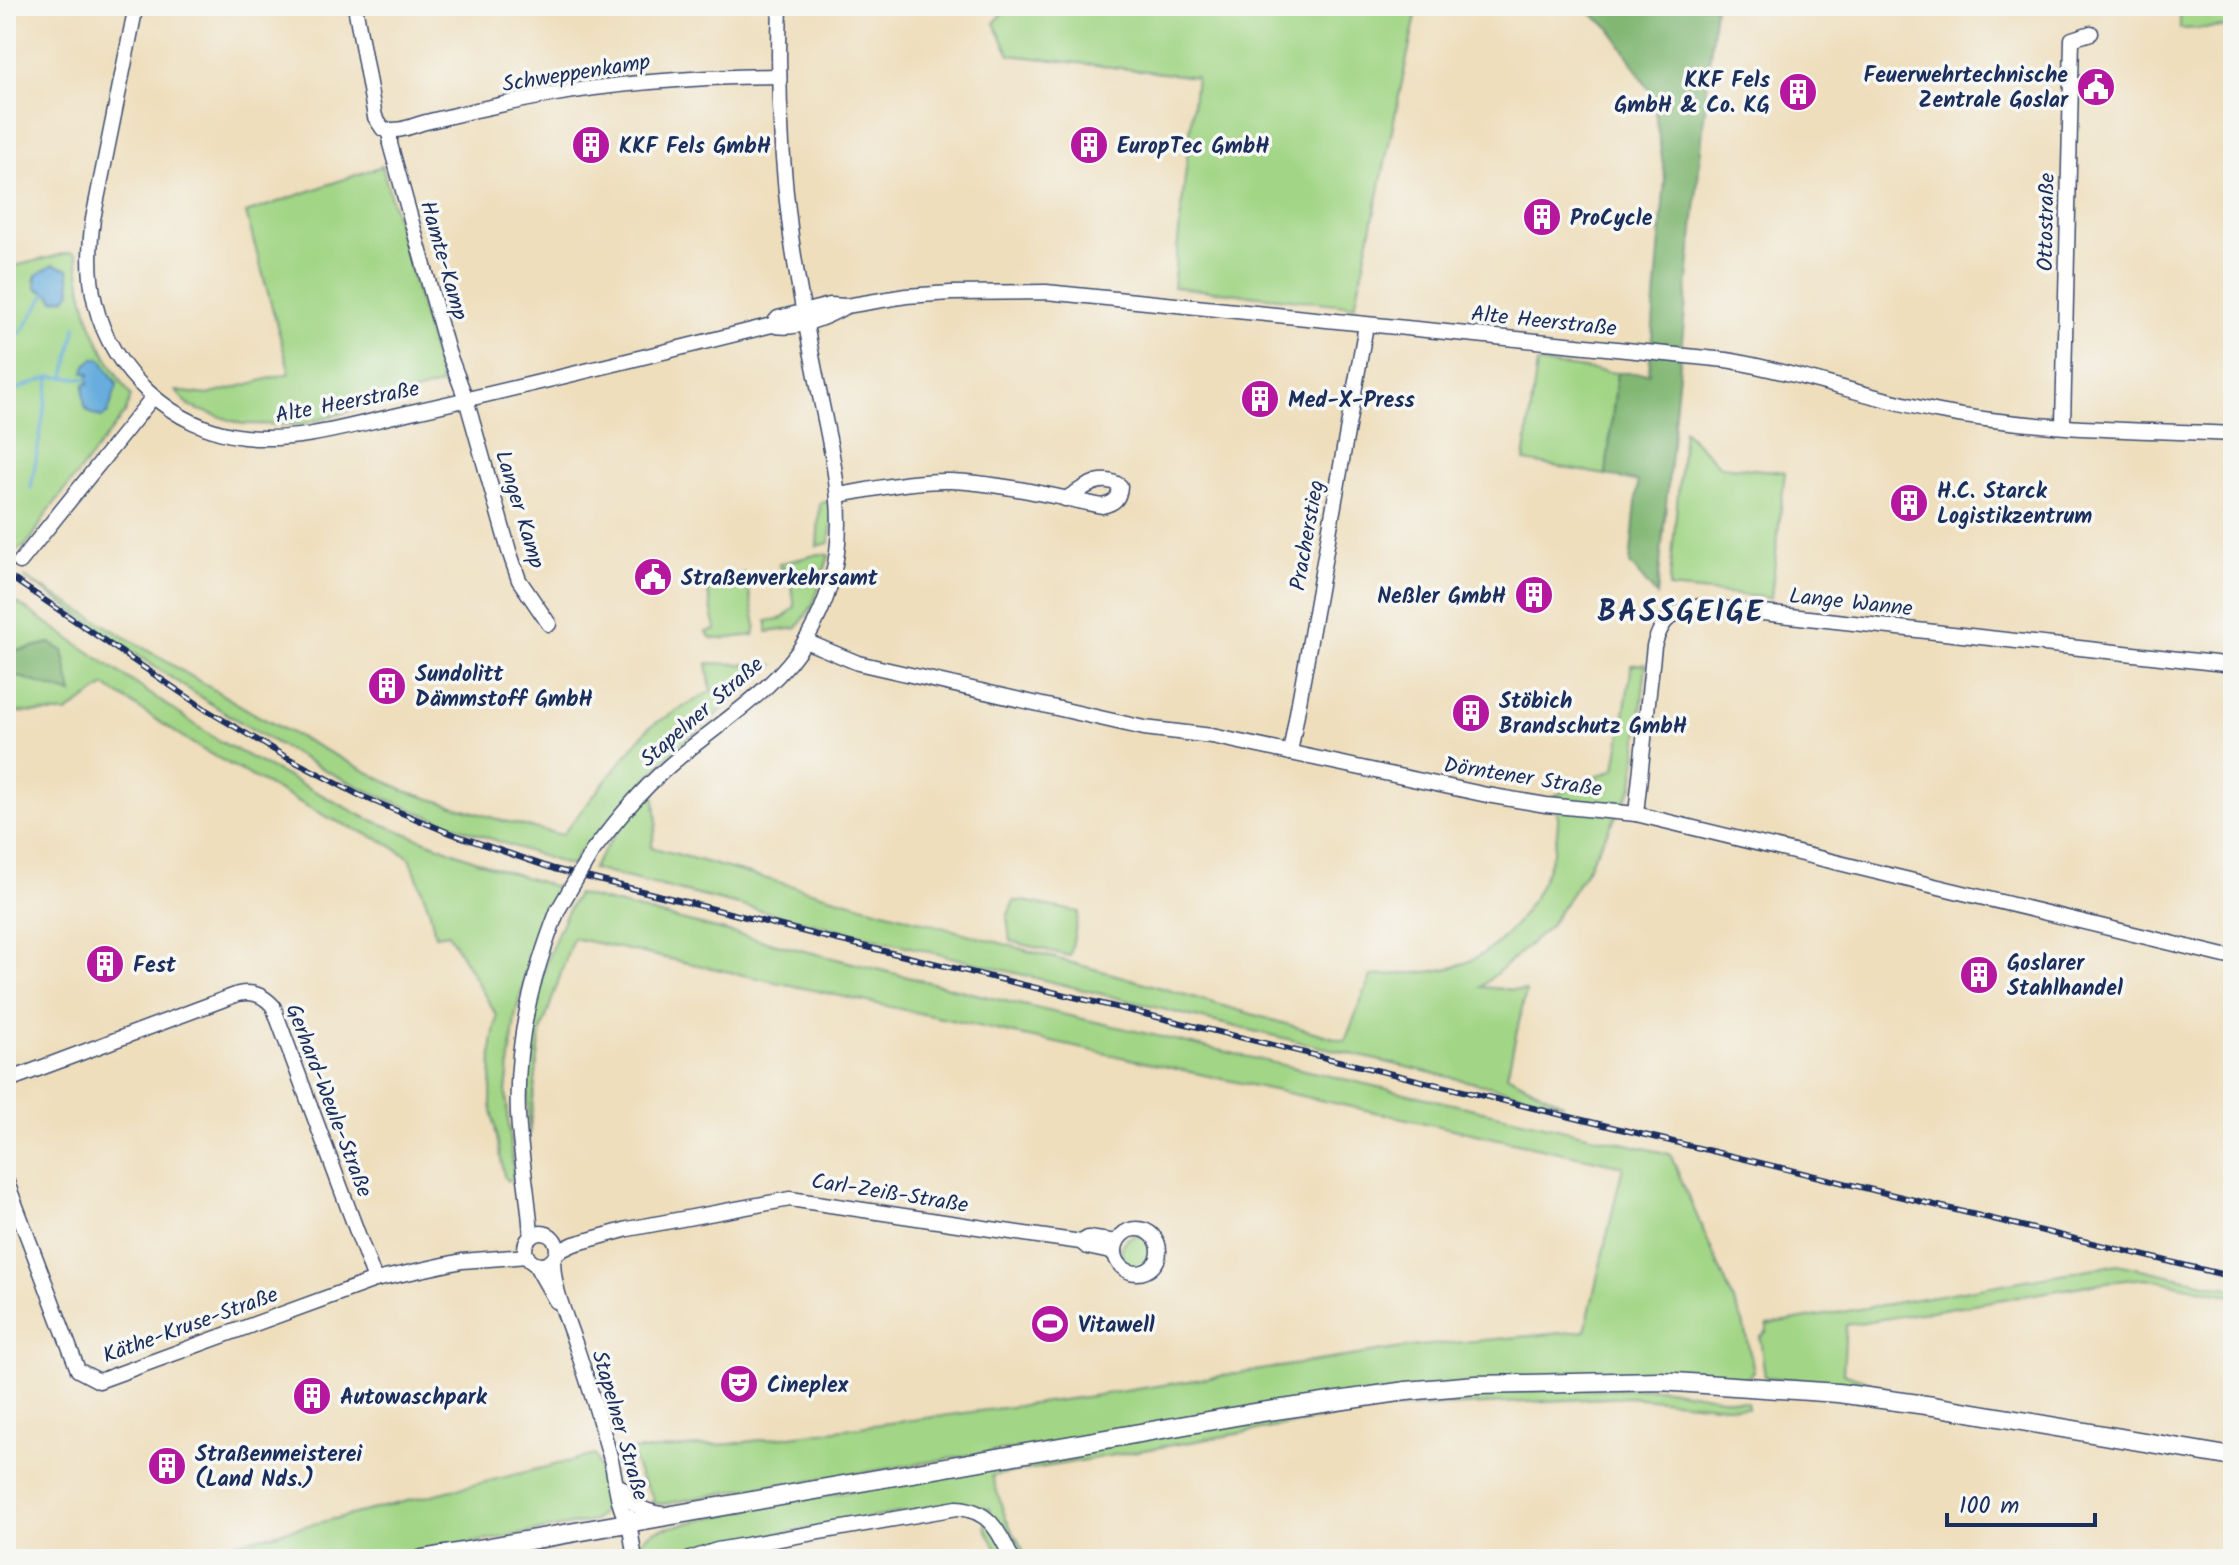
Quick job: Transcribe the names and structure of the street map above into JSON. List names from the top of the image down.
{
  "streets": {
    "street": [
      "Schweppenkamp",
      "Ottostraße",
      "Hamte-Kamp",
      "Alte Heerstraße",
      "Langer Kamp",
      "Pracherstieg",
      "Lange Wanne",
      "Stapelner Straße",
      "Dörntener Straße",
      "Gerhard-Weule-Straße",
      "Carl-Zeiß-Straße",
      "Käthe-Kruse-Straße"
    ]
  },
  "crossings": [
    ["Schweppenkamp", "Hamte-Kamp"],
    ["Schweppenkamp", "Stapelner Straße"],
    ["Ottostraße", "Alte Heerstraße"],
    ["Hamte-Kamp", "Alte Heerstraße"],
    ["Hamte-Kamp", "Langer Kamp"],
    ["Alte Heerstraße", "Langer Kamp"],
    ["Alte Heerstraße", "Pracherstieg"],
    ["Alte Heerstraße", "Stapelner Straße"],
    ["Pracherstieg", "Dörntener Straße"],
    ["Lange Wanne", "Dörntener Straße"],
    ["Stapelner Straße", "Dörntener Straße"],
    ["Stapelner Straße", "Carl-Zeiß-Straße"],
    ["Gerhard-Weule-Straße", "Käthe-Kruse-Straße"]
  ],
  "districts": ["BASSGEIGE"],
  "places": {
    "public building": ["Feuerwehrtechnische Zentrale Goslar", "Straßenverkehrsamt"],
    "building": [
      "KKF Fels GmbH & Co. KG",
      "KKF Fels GmbH",
      "EuropTec GmbH",
      "ProCycle",
      "Med-X-Press",
      "H.C. Starck Logistikzentrum",
      "Neßler GmbH",
      "Sundolitt Dämmstoff GmbH",
      "Stöbich Brandschutz GmbH",
      "Fest",
      "Goslarer Stahlhandel",
      "Autowaschpark",
      "Straßenmeisterei (Land Nds.)"
    ],
    "sports": ["Vitawell"],
    "theatre": ["Cineplex"]
  },
  "scale_bar": "100 m"
}
